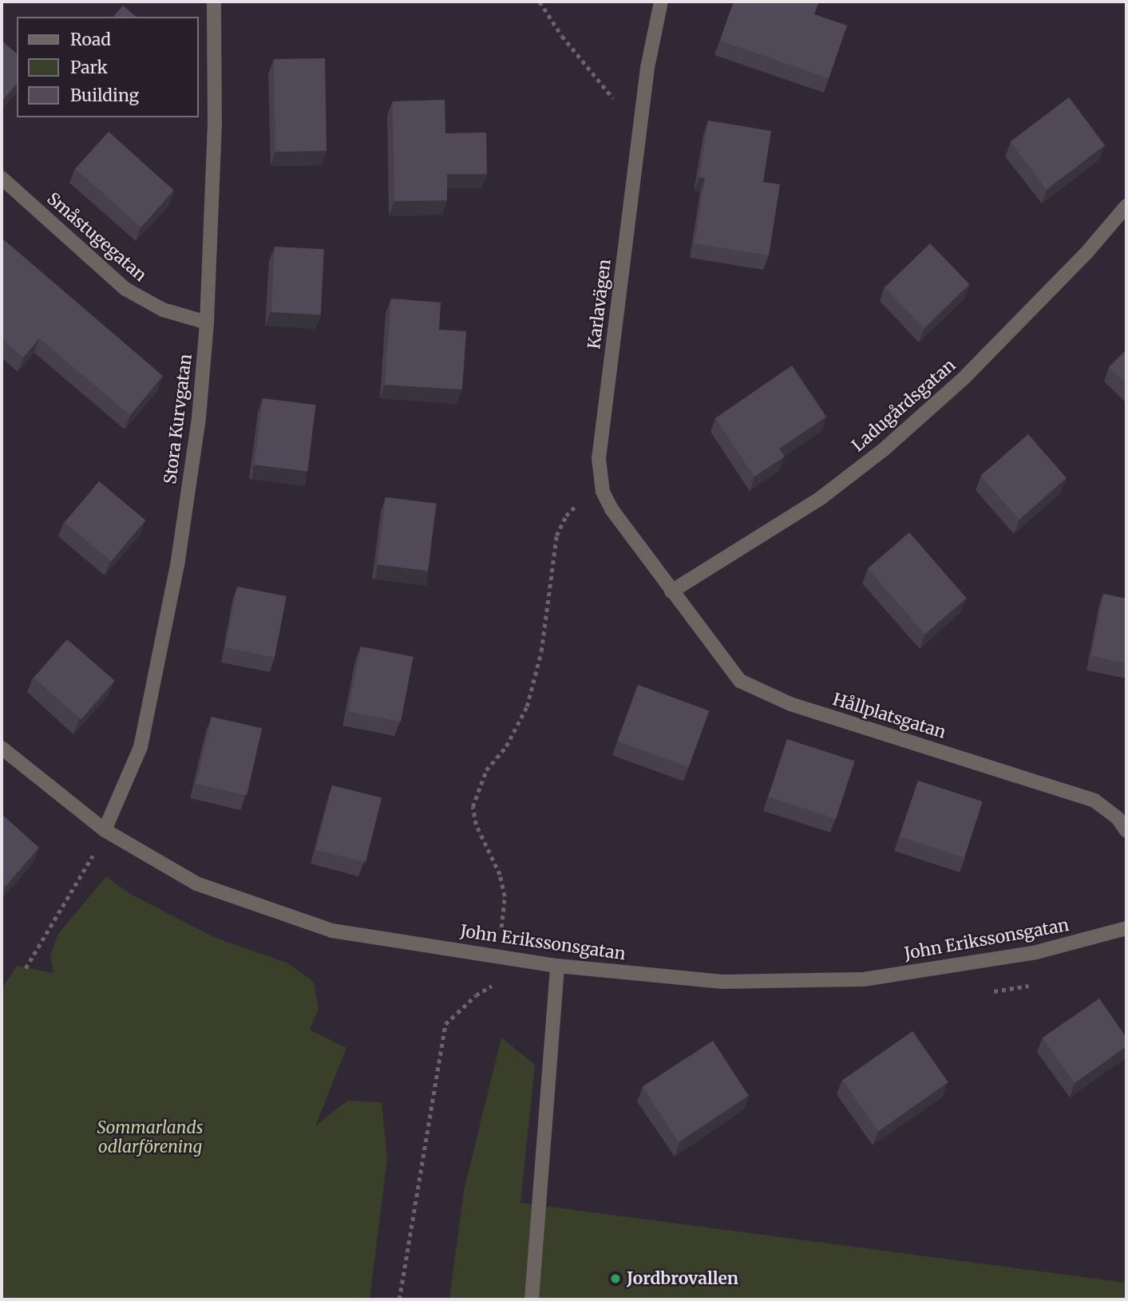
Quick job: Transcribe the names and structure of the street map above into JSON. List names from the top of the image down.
{
  "streets": {
    "street": [
      "Småstugegatan",
      "Karlavägen",
      "Ladugårdsgatan",
      "Stora Kurvgatan",
      "Hållplatsgatan",
      "John Erikssonsgatan"
    ]
  },
  "crossings": [
    ["Småstugegatan", "Stora Kurvgatan"],
    ["Karlavägen", "Ladugårdsgatan"],
    ["Karlavägen", "Hållplatsgatan"],
    ["Ladugårdsgatan", "Hållplatsgatan"],
    ["Stora Kurvgatan", "John Erikssonsgatan"]
  ],
  "parks": ["Sommarlands odlarförening"],
  "places": ["Jordbrovallen"],
  "legend": ["Road", "Park", "Building"]
}
